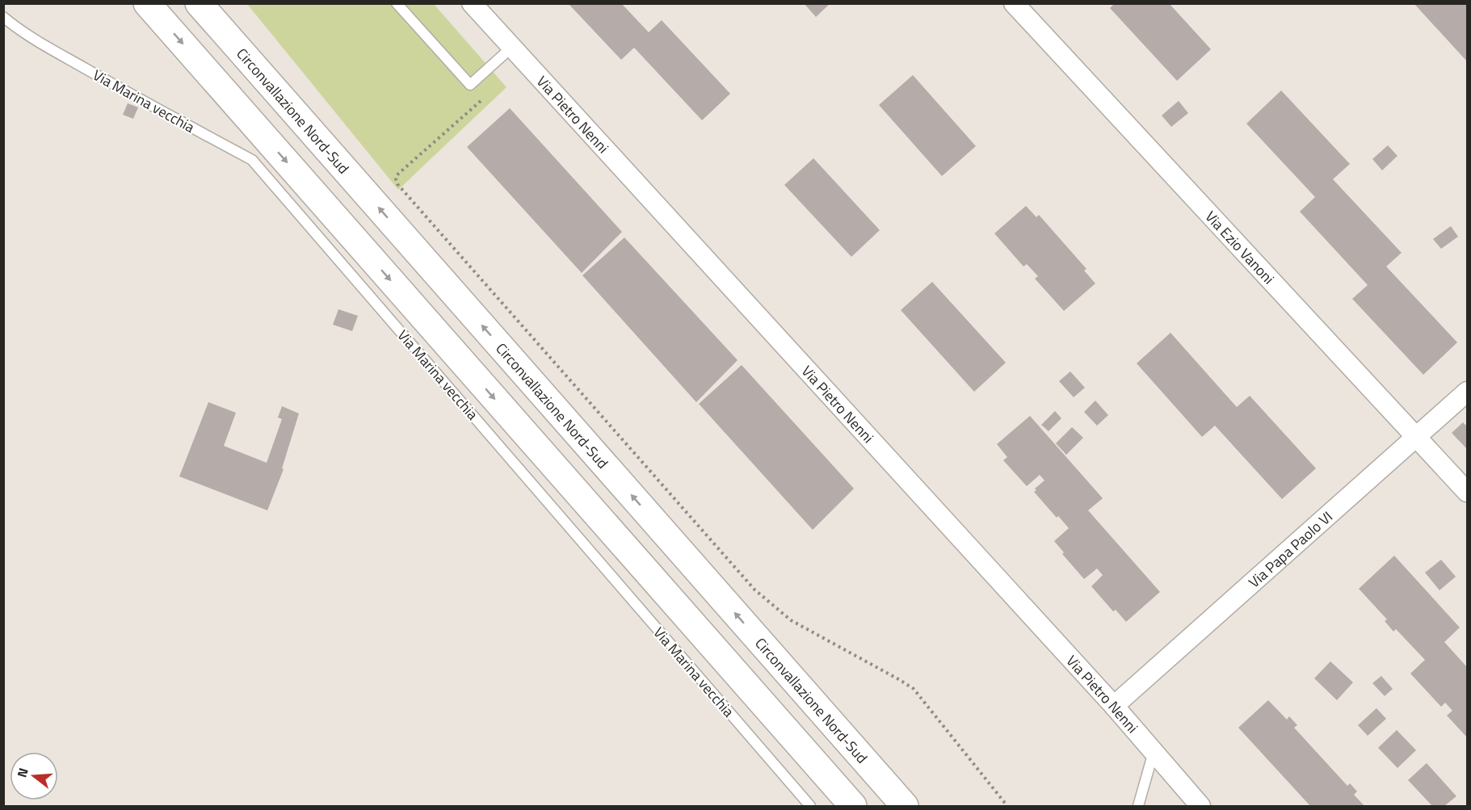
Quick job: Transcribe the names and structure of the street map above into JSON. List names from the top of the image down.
{
  "streets": {
    "main road": ["Circonvallazione Nord-Sud"],
    "street": ["Via Pietro Nenni", "Via Ezio Vanoni", "Via Papa Paolo VI"],
    "lane": ["Via Marina vecchia"]
  },
  "crossings": [
    ["Via Pietro Nenni", "Via Papa Paolo VI"],
    ["Via Ezio Vanoni", "Via Papa Paolo VI"]
  ],
  "north": "left"
}
